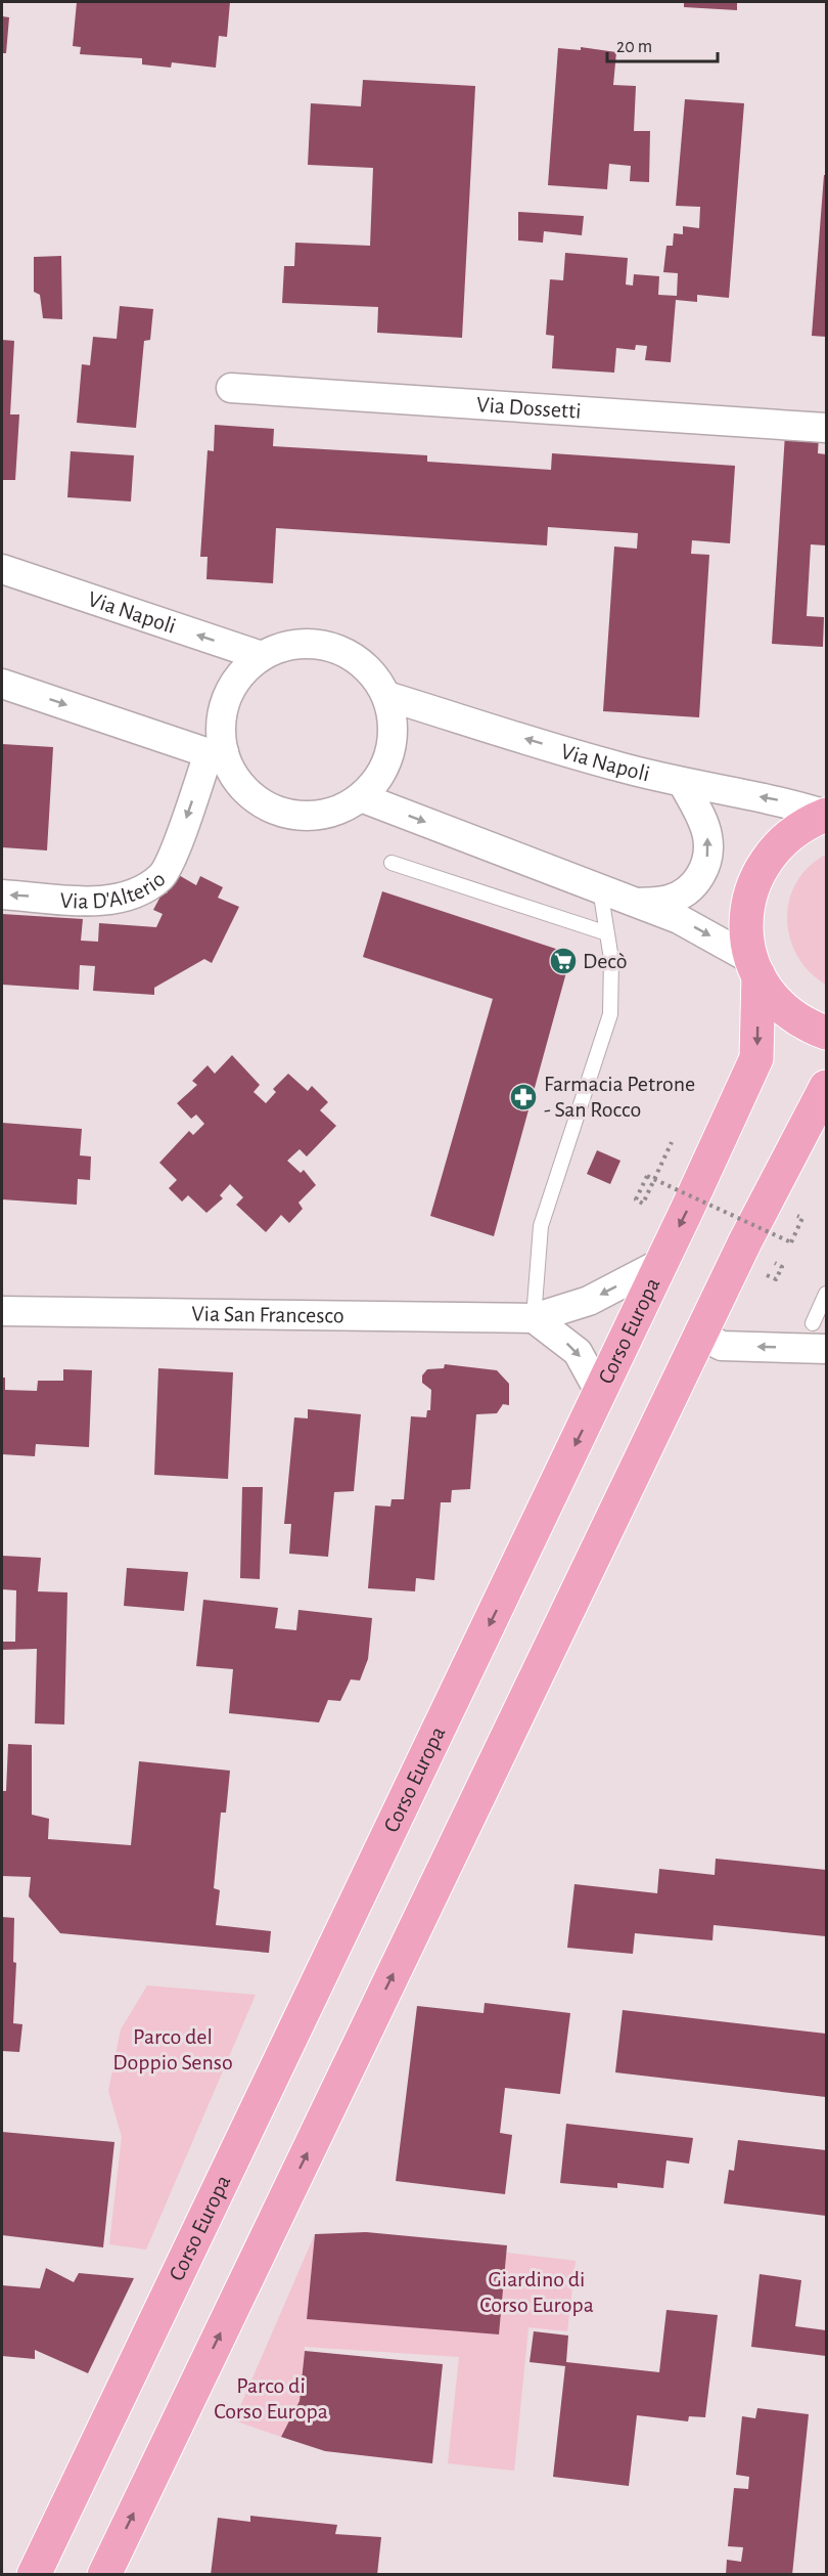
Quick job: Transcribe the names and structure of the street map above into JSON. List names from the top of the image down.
{
  "streets": {
    "main road": ["Corso Europa"],
    "street": [
      "Via Dossetti",
      "Via Napoli",
      "Via D'Alterio",
      "Via San Francesco"
    ]
  },
  "crossings": [
    ["Via Napoli", "Via D'Alterio"],
    ["Via Napoli", "Corso Europa"],
    ["Via San Francesco", "Corso Europa"]
  ],
  "one_way": ["Via D'Alterio"],
  "parks": ["Parco del Doppio Senso", "Giardino di Corso Europa", "Parco di Corso Europa"],
  "places": {
    "supermarket": ["Decò"],
    "pharmacy": ["Farmacia Petrone - San Rocco"]
  },
  "scale_bar": "20 m"
}
